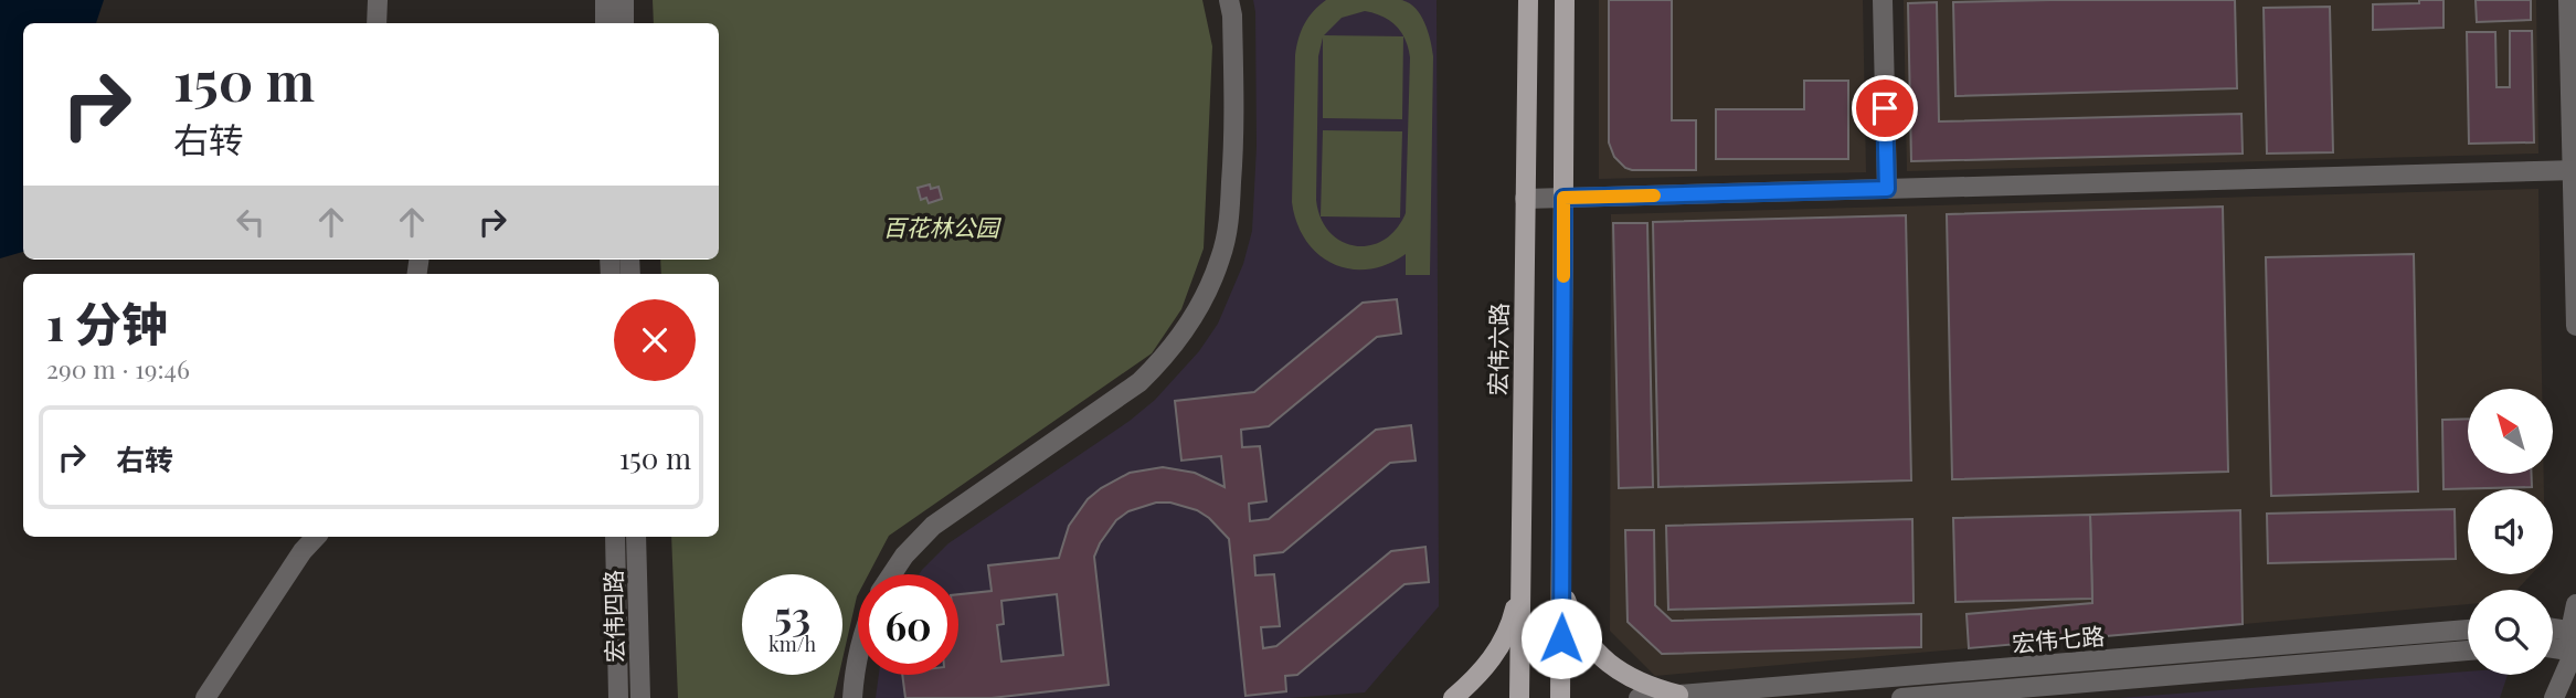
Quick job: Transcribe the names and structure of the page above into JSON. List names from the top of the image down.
{
  "streets": {
    "main road": ["宏伟六路"],
    "street": ["宏伟四路", "宏伟七路"]
  },
  "parks": ["百花林公园"],
  "north": "top left",
  "page": {
    "turn": ["150 m", "右转"],
    "heading": ["1 分钟", "290 m · 19:46"],
    "list": [
      {
        "name": "右转",
        "value": "150 m"
      }
    ],
    "speed": "53 km/h",
    "limit": "60"
  }
}
